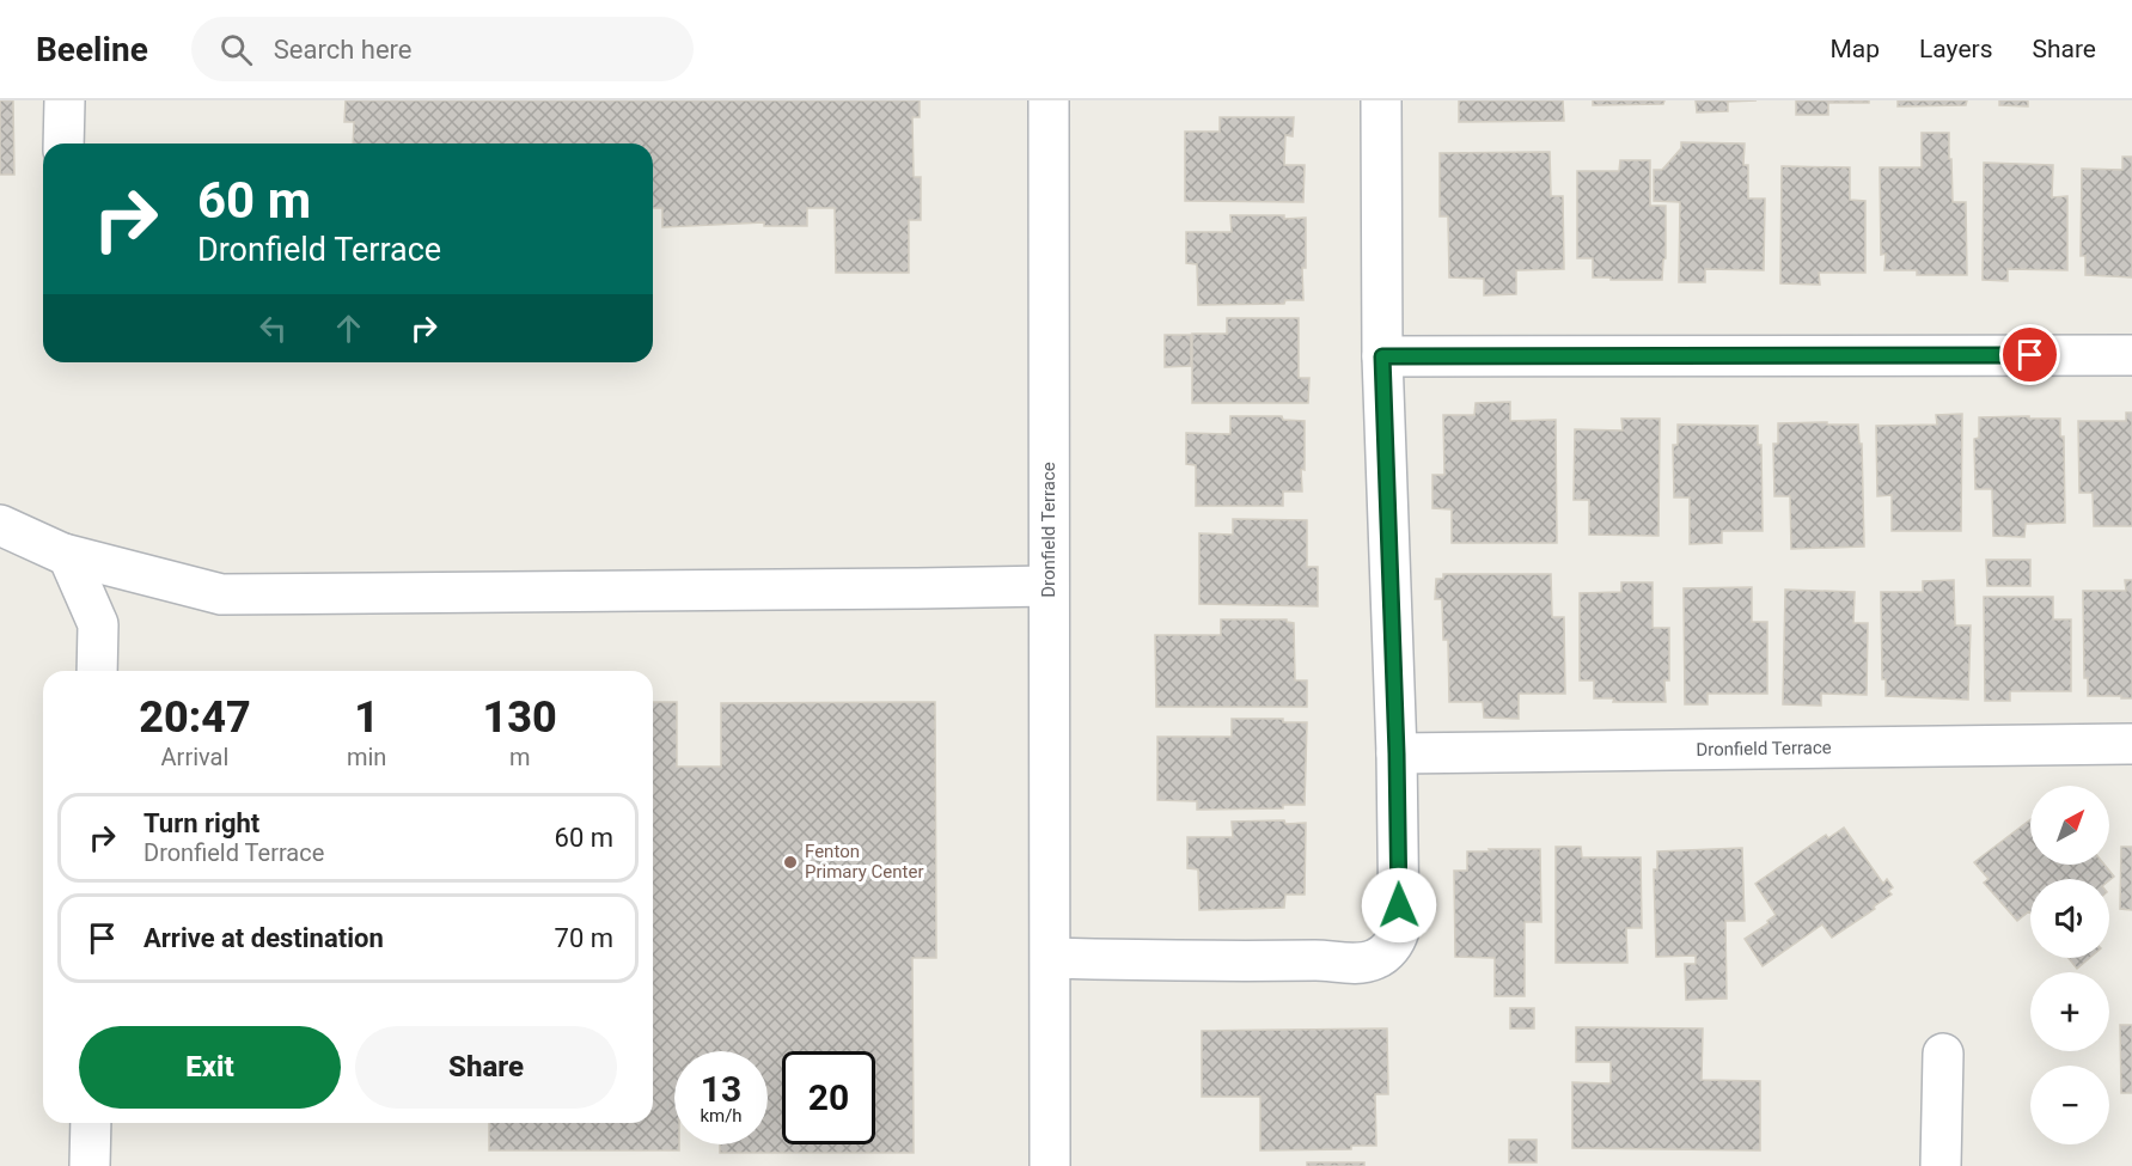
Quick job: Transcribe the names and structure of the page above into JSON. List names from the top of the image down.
{
  "streets": {
    "street": ["Dronfield Terrace"]
  },
  "places": ["Fenton Primary Center"],
  "north": "top right",
  "page": {
    "header": "Beeline",
    "search": "Search here",
    "nav": ["Map", "Layers", "Share"],
    "turn": ["60 m", "Dronfield Terrace"],
    "eta": [
      "20:47",
      "Arrival",
      "1",
      "min",
      "130",
      "m"
    ],
    "map_buttons": ["+", "−"],
    "list": [
      {
        "name": "Turn right",
        "note": "Dronfield Terrace",
        "value": "60 m"
      },
      {
        "name": "Arrive at destination",
        "value": "70 m"
      }
    ],
    "buttons": ["Exit", "Share"],
    "speed": "13 km/h",
    "limit": "20"
  }
}
